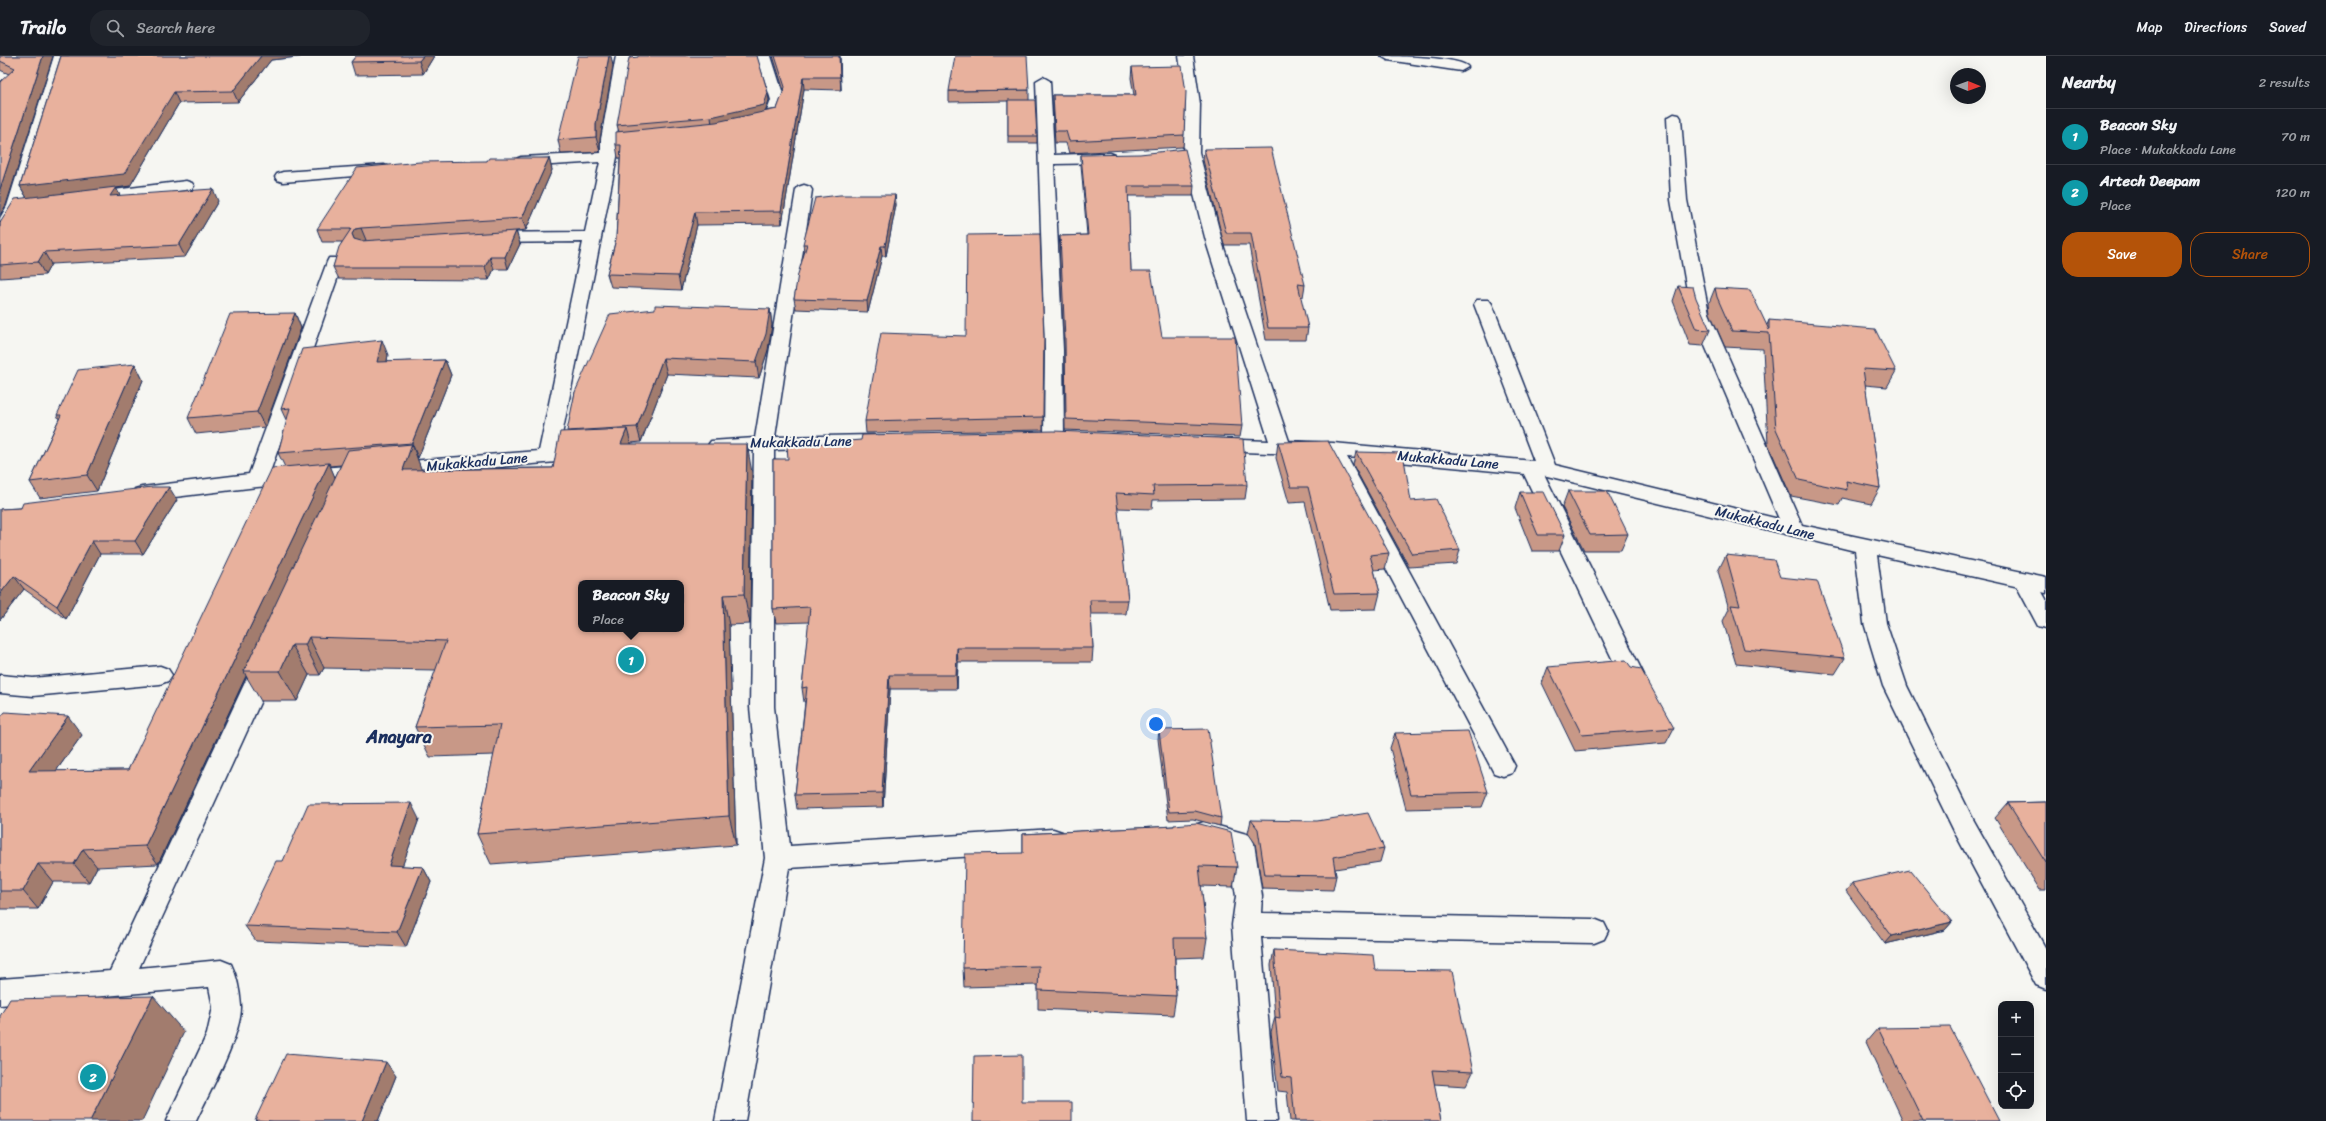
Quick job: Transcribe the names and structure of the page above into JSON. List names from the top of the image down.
{
  "streets": {
    "street": ["Mukakkadu Lane"]
  },
  "districts": ["Anayara"],
  "north": "right",
  "page": {
    "header": "Trailo",
    "search": "Search here",
    "nav": ["Map", "Directions", "Saved"],
    "heading": ["Nearby", "2 results"],
    "list": [
      {
        "mark": "1",
        "name": "Beacon Sky",
        "note": "Place · Mukakkadu Lane",
        "value": "70 m"
      },
      {
        "mark": "2",
        "name": "Artech Deepam",
        "note": "Place",
        "value": "120 m"
      }
    ],
    "buttons": ["Save", "Share"],
    "popup": ["Beacon Sky", "Place"],
    "pins": ["1", "2"],
    "map_buttons": ["+", "−"]
  }
}
